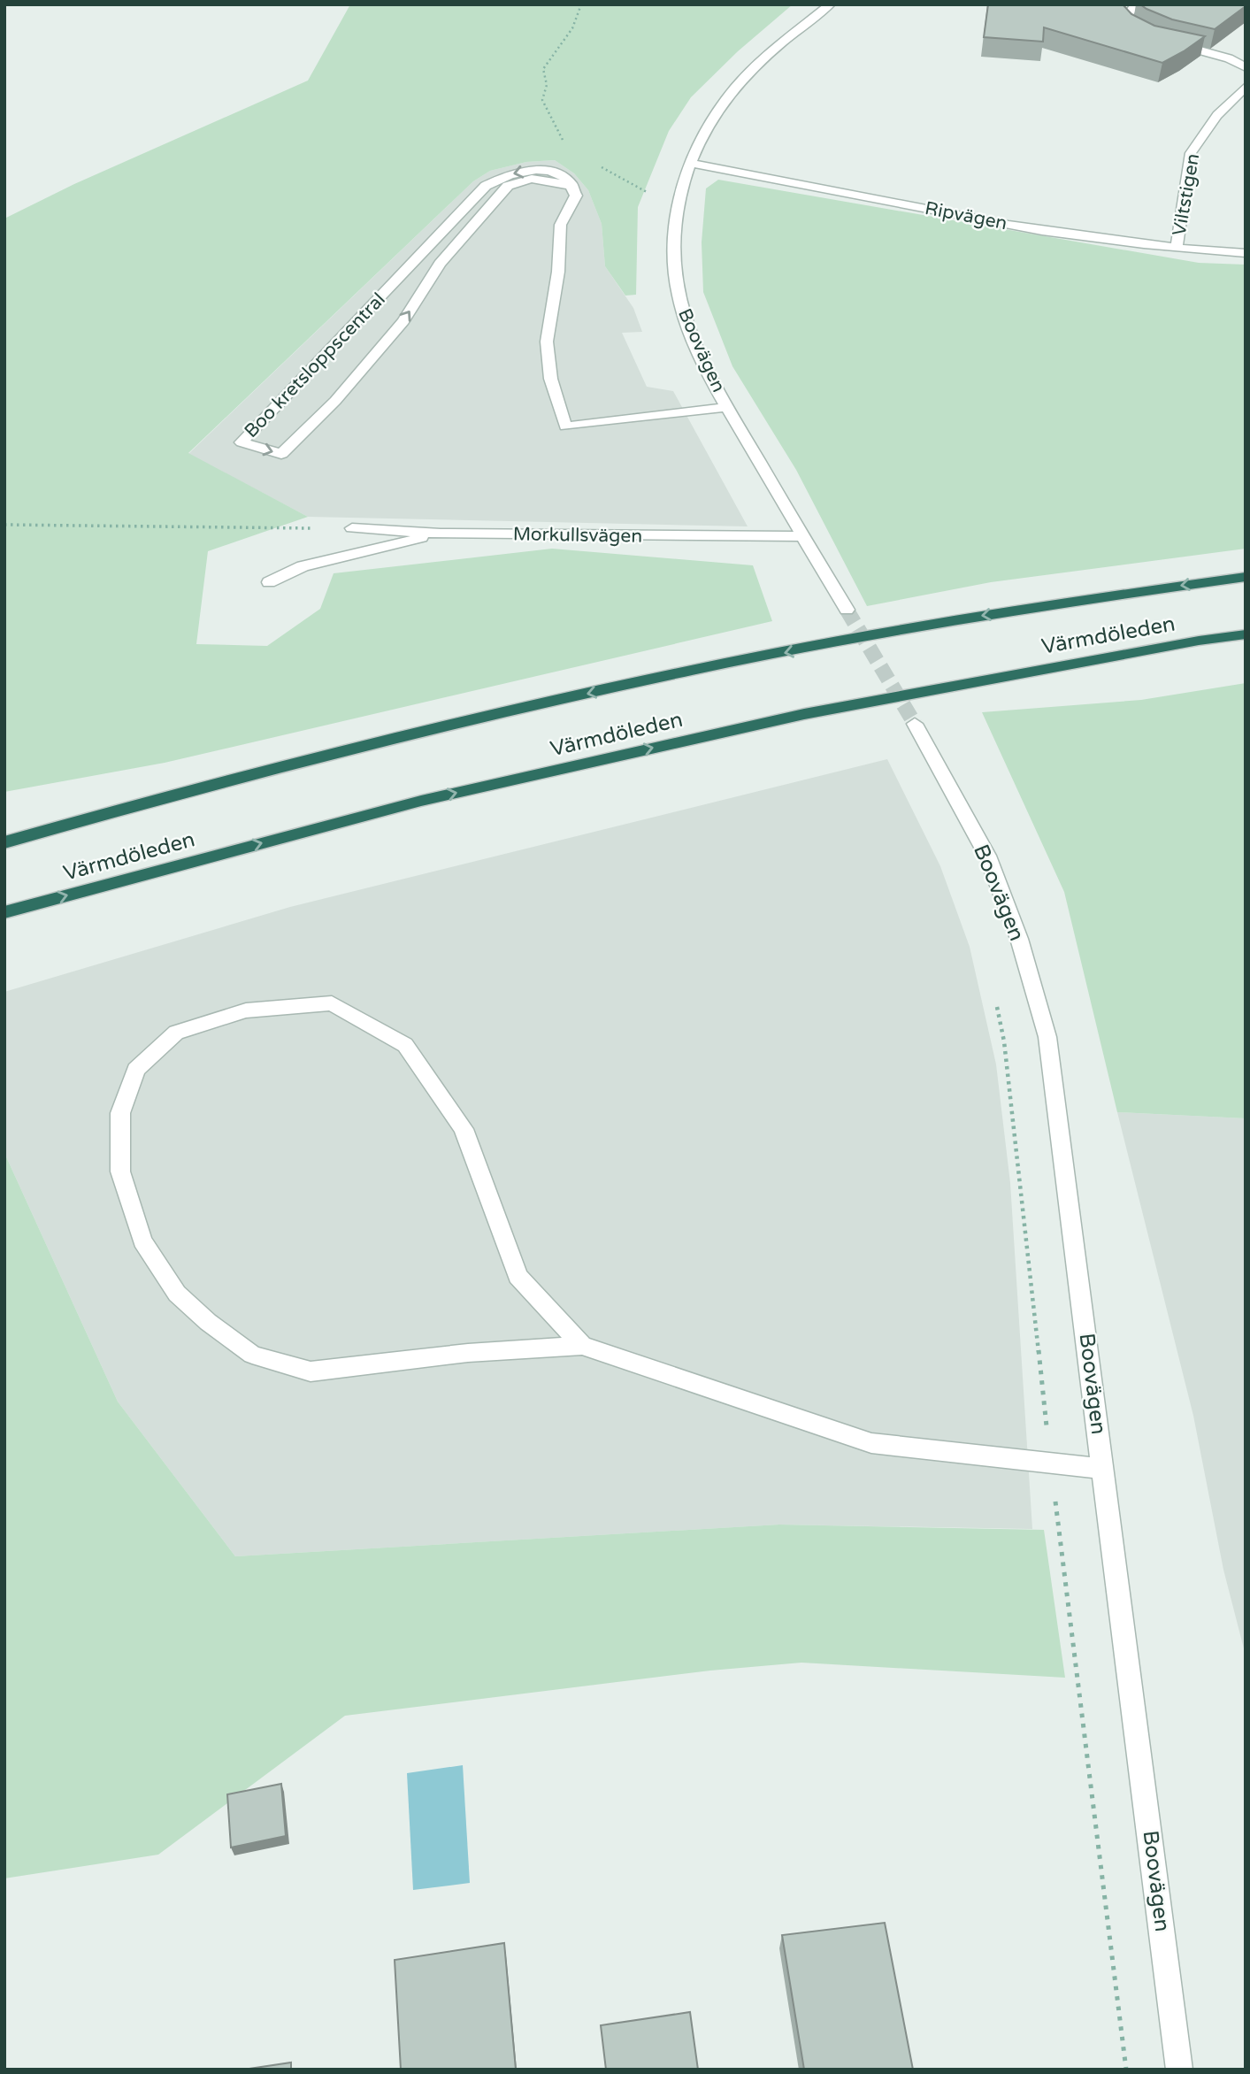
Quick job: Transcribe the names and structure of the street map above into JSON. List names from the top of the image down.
{
  "streets": {
    "highway": ["Värmdöleden"],
    "street": [
      "Viltstigen",
      "Ripvägen",
      "Boovägen",
      "Boo kretsloppscentral",
      "Morkullsvägen"
    ]
  },
  "crossings": [
    ["Viltstigen", "Ripvägen"],
    ["Ripvägen", "Boovägen"],
    ["Boovägen", "Morkullsvägen"]
  ]
}
